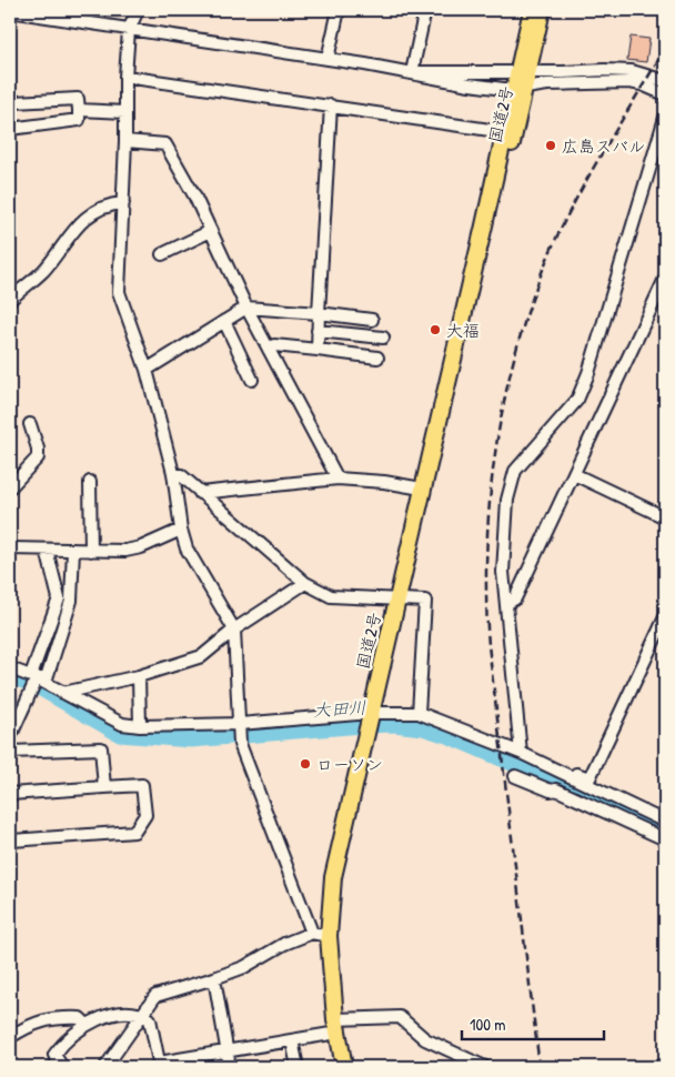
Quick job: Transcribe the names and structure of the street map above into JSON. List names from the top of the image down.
{
  "streets": {
    "highway": ["国道2号"]
  },
  "water": ["大田川"],
  "places": ["広島スバル", "大福", "ローソン"],
  "scale_bar": "100 m"
}
